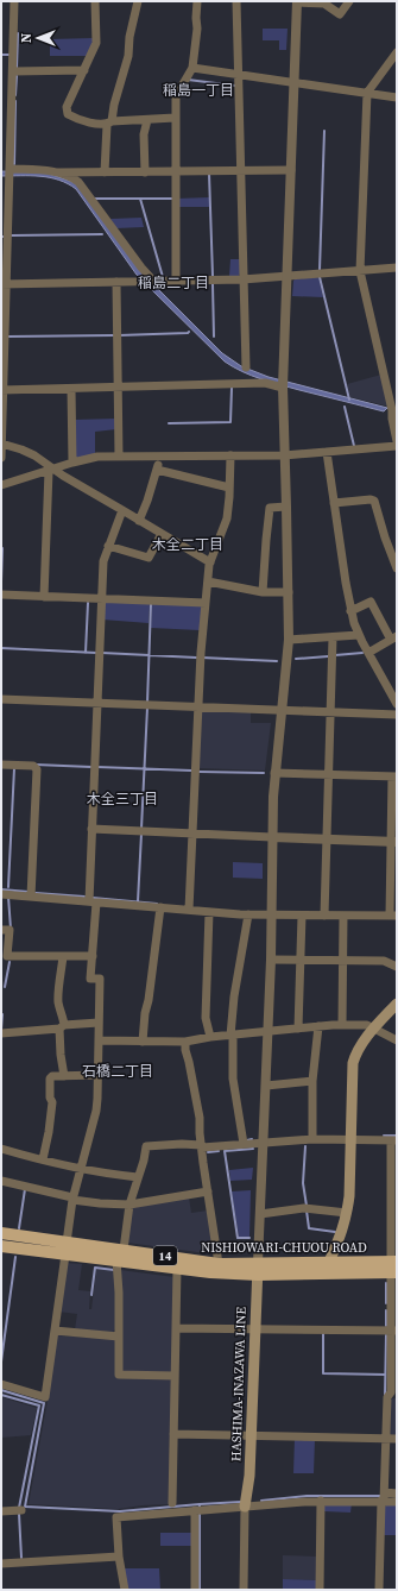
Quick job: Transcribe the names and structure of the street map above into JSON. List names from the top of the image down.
{
  "streets": {
    "main road": ["NISHIOWARI-CHUOU ROAD", "14", "HASHIMA-INAZAWA LINE"]
  },
  "crossings": [
    ["NISHIOWARI-CHUOU ROAD", "HASHIMA-INAZAWA LINE"]
  ],
  "districts": [
    "稲島一丁目",
    "稲島二丁目",
    "木全二丁目",
    "木全三丁目",
    "石橋二丁目"
  ],
  "north": "left"
}
